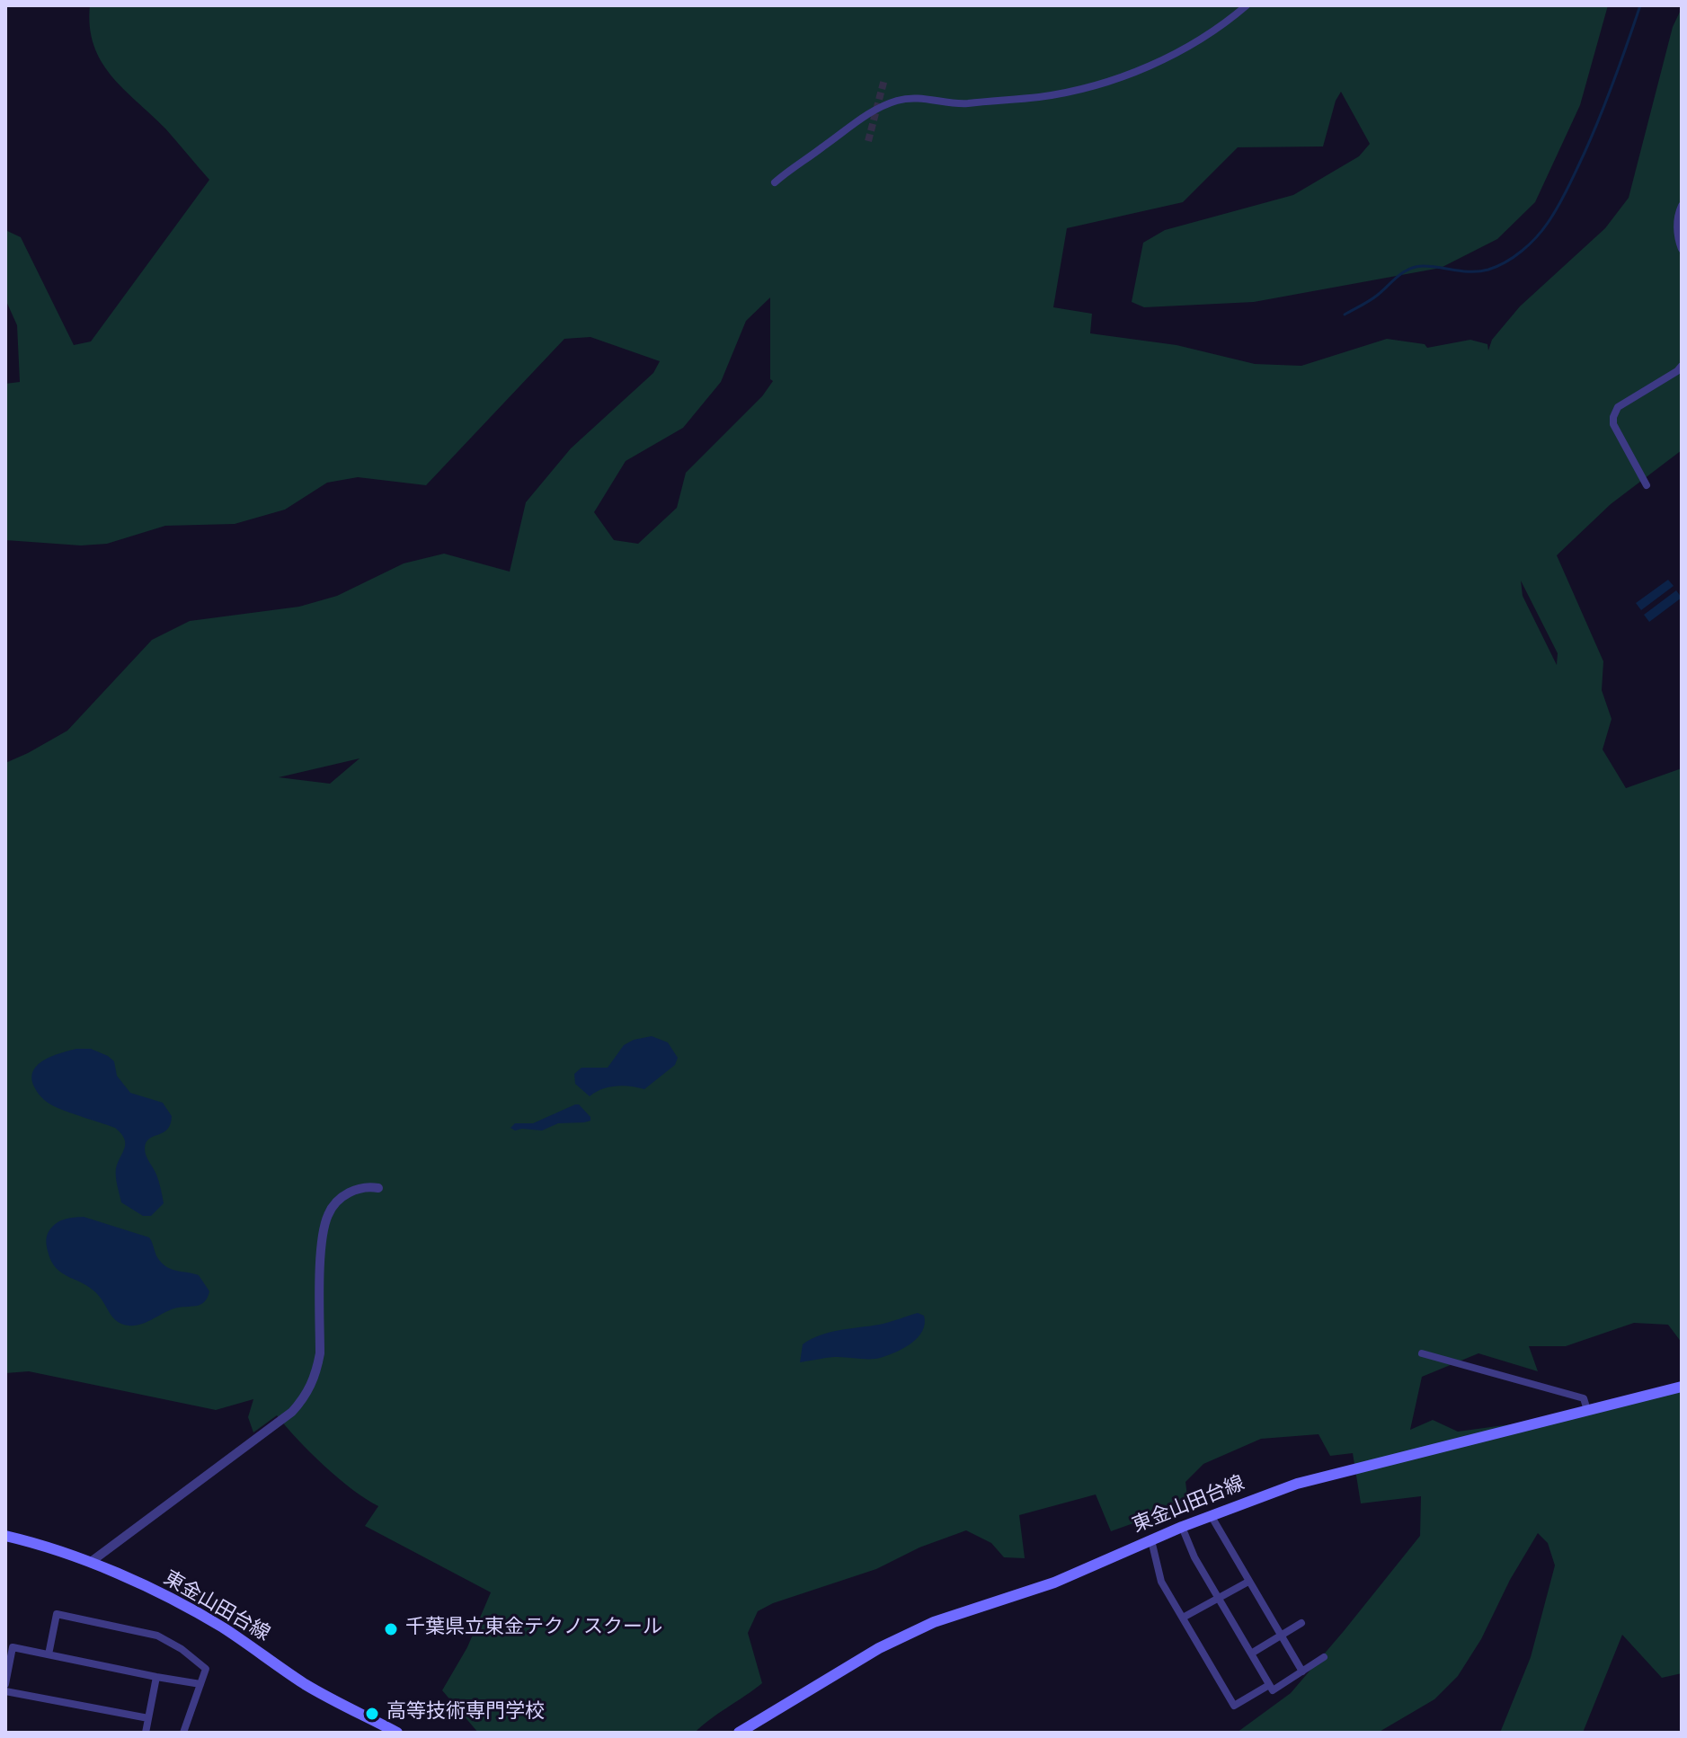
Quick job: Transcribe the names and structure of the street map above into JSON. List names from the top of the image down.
{
  "streets": {
    "main road": ["東金山田台線"]
  },
  "places": ["千葉県立東金テクノスクール", "高等技術専門学校"]
}
